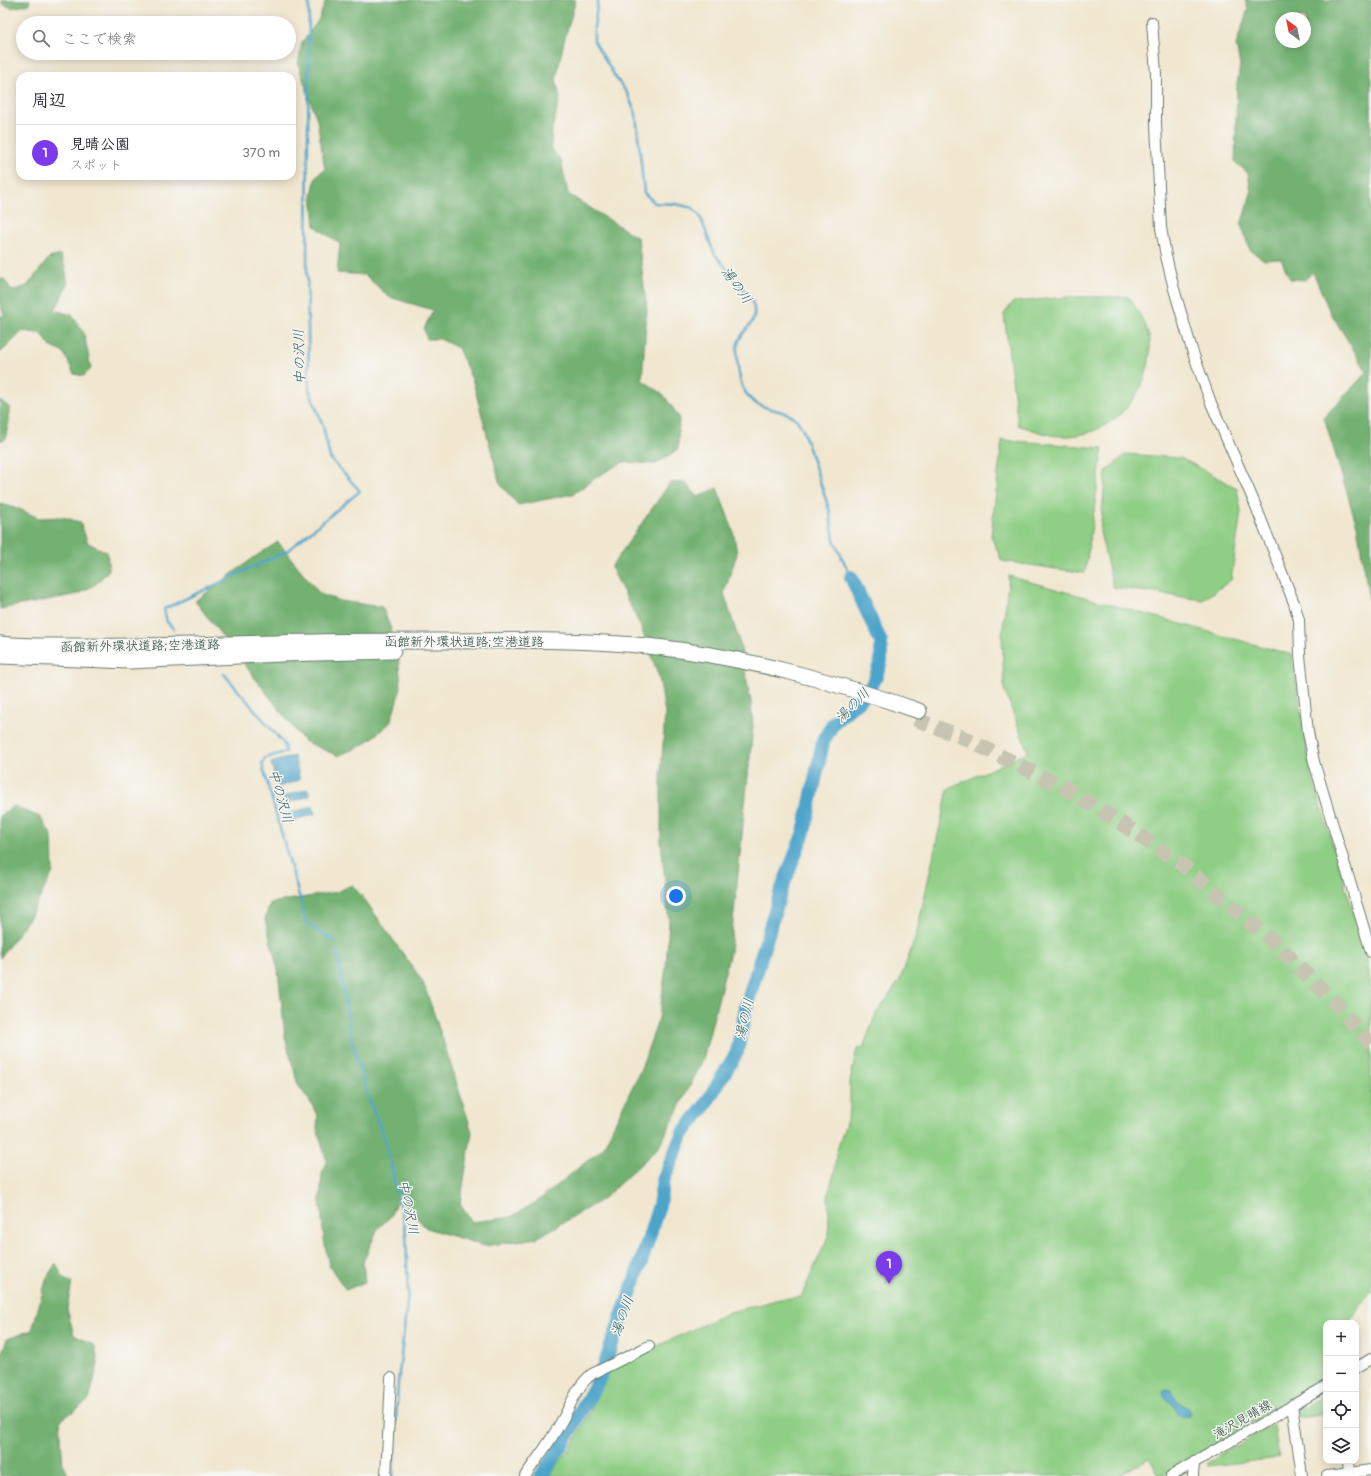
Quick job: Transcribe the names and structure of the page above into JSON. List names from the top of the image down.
{
  "streets": {
    "highway": ["函館新外環状道路;空港道路"],
    "street": ["滝沢見晴線"]
  },
  "water": ["湯の川", "中の沢川"],
  "north": "top left",
  "page": {
    "search": "ここで検索",
    "heading": "周辺",
    "list": [
      {
        "mark": "1",
        "name": "見晴公園",
        "note": "スポット",
        "value": "370 m"
      }
    ],
    "pins": "1",
    "map_buttons": ["+", "−"]
  }
}
